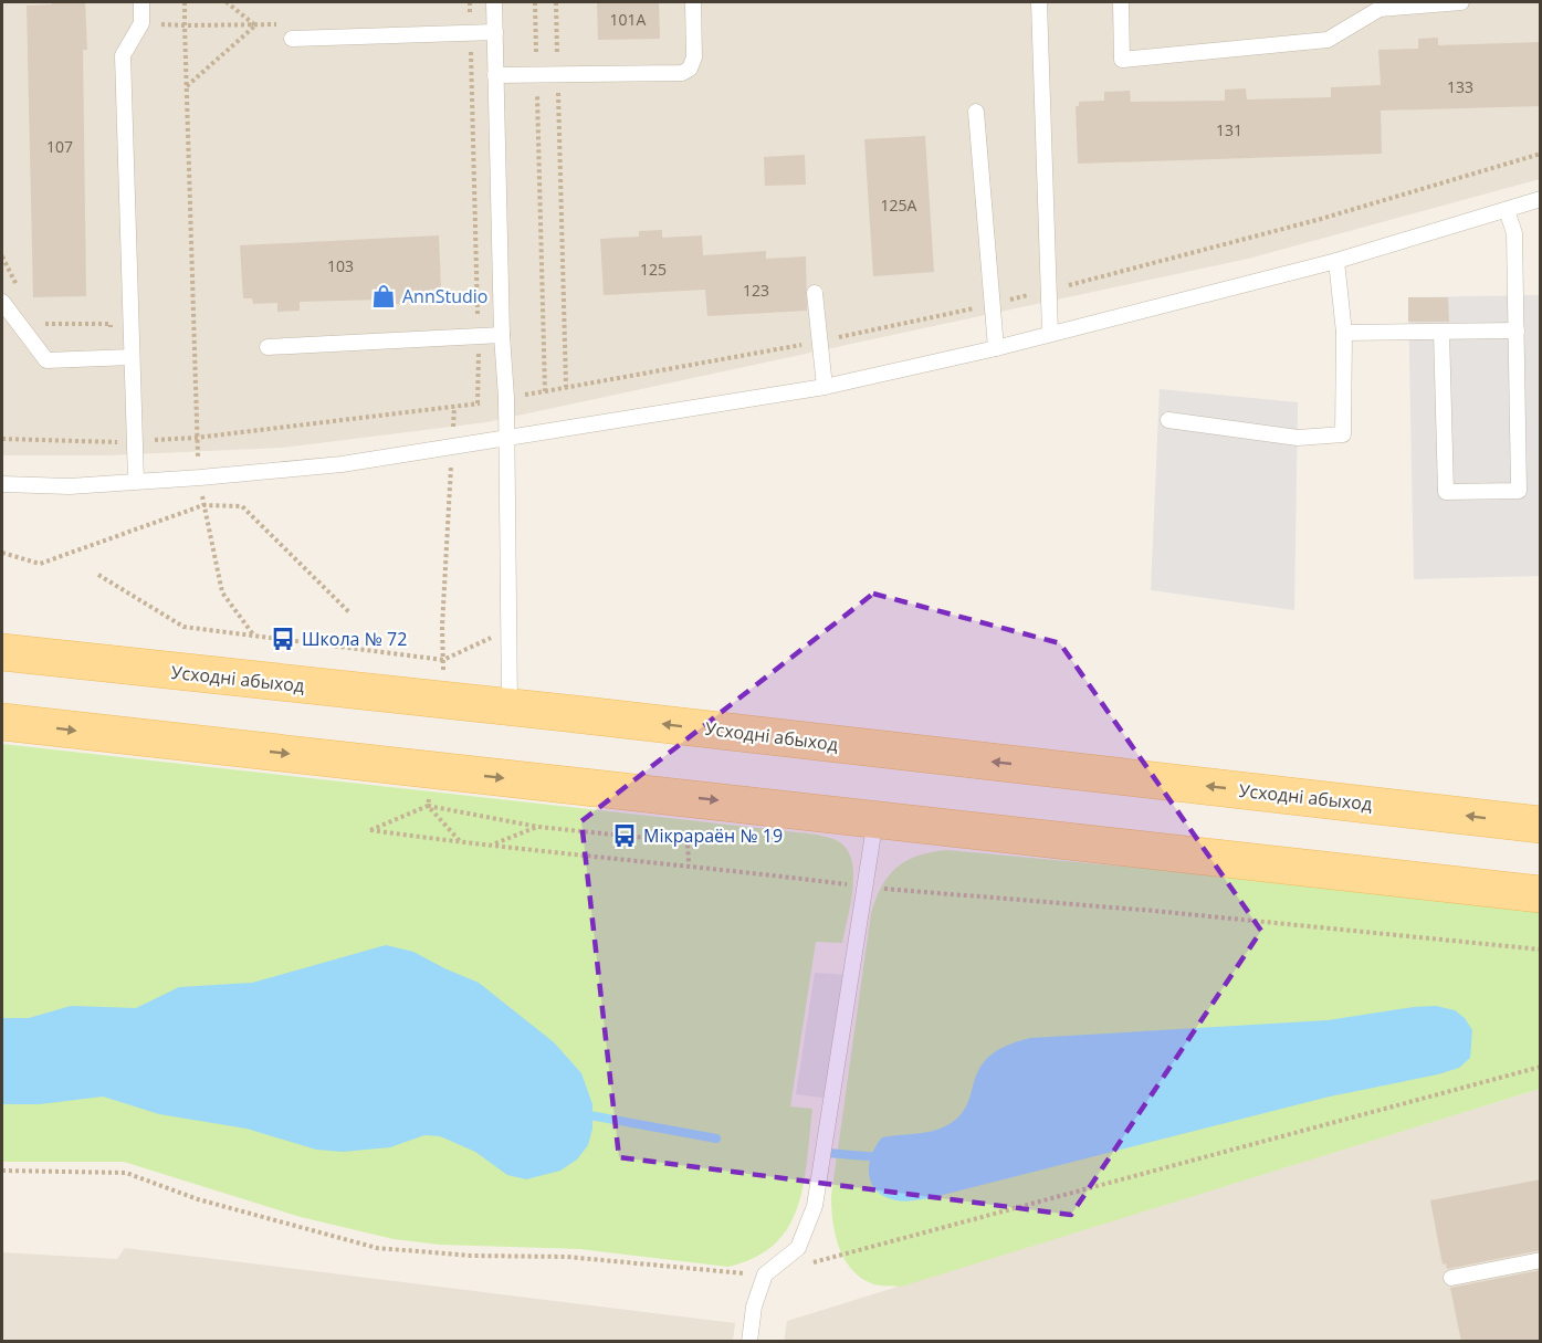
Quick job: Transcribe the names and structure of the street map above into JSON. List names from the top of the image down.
{
  "streets": {
    "main road": ["Усходні абыход"]
  },
  "places": {
    "shop": ["AnnStudio"],
    "bus stop": ["Школа № 72", "Мікрараён № 19"]
  },
  "house_numbers": [
    "101А",
    "133",
    "131",
    "107",
    "125А",
    "103",
    "125",
    "123"
  ]
}
